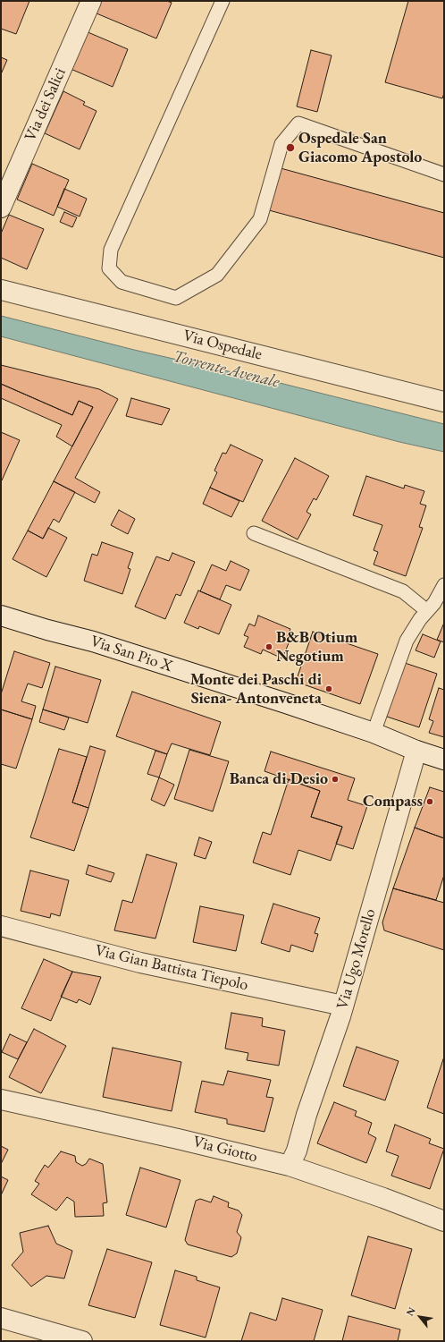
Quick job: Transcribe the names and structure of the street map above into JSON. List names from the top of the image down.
{
  "streets": {
    "street": [
      "Via dei Salici",
      "Via Ospedale",
      "Via San Pio X",
      "Via Ugo Morello",
      "Via Gian Battista Tiepolo",
      "Via Giotto"
    ]
  },
  "crossings": [
    ["Via San Pio X", "Via Ugo Morello"],
    ["Via Ugo Morello", "Via Gian Battista Tiepolo"],
    ["Via Ugo Morello", "Via Giotto"]
  ],
  "water": ["Torrente Avenale"],
  "places": [
    "Ospedale San Giacomo Apostolo",
    "B&B Otium Negotium",
    "Monte dei Paschi di Siena- Antonveneta",
    "Banca di Desio",
    "Compass"
  ],
  "north": "top left"
}
